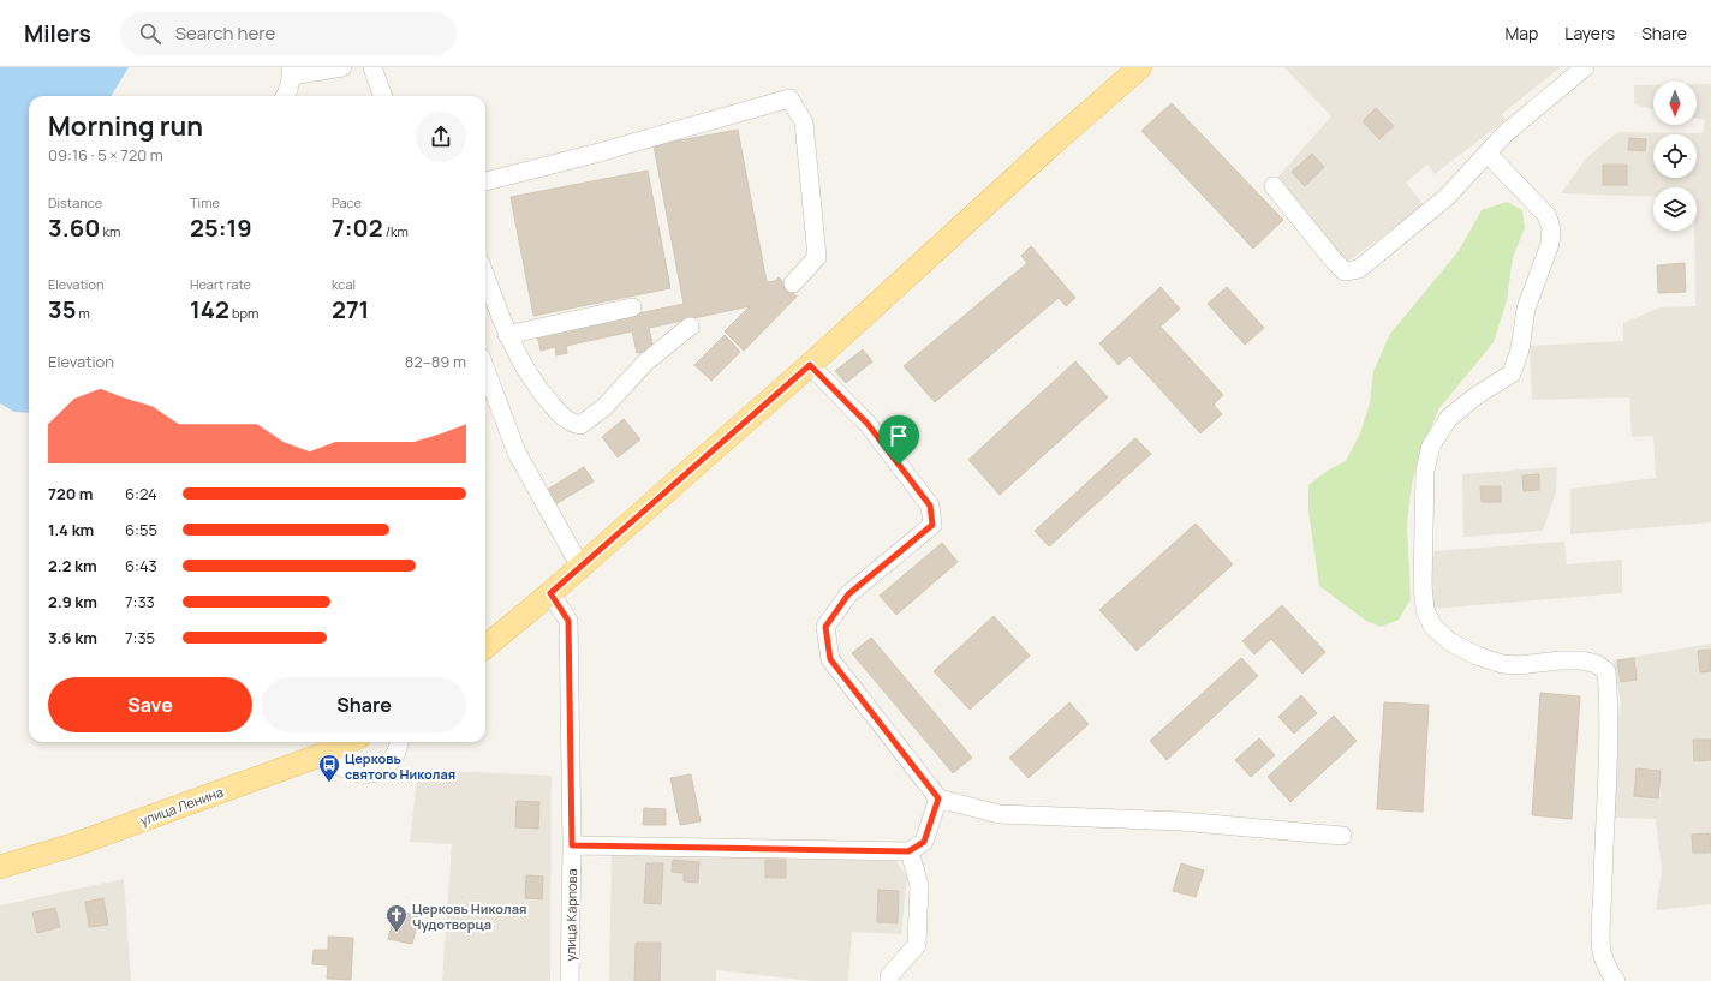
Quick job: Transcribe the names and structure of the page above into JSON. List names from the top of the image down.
{
  "streets": {
    "main road": ["улица Ленина"],
    "street": ["улица Карпова"]
  },
  "places": {
    "bus stop": ["Церковь святого Николая"],
    "church": ["Церковь Николая Чудотворца"]
  },
  "north": "bottom",
  "page": {
    "header": "Milers",
    "search": "Search here",
    "nav": ["Map", "Layers", "Share"],
    "heading": ["Morning run", "09:16 · 5 × 720 m"],
    "stats": [
      ["Distance", "3.60 km"],
      ["Time", "25:19"],
      ["Pace", "7:02 /km"],
      ["Elevation", "35 m"],
      ["Heart rate", "142 bpm"],
      ["kcal", "271"]
    ],
    "chart": ["Elevation", "82–89 m"],
    "list": [
      {
        "name": "720 m",
        "note": "6:24"
      },
      {
        "name": "1.4 km",
        "note": "6:55"
      },
      {
        "name": "2.2 km",
        "note": "6:43"
      },
      {
        "name": "2.9 km",
        "note": "7:33"
      },
      {
        "name": "3.6 km",
        "note": "7:35"
      }
    ],
    "buttons": ["Save", "Share"]
  }
}
